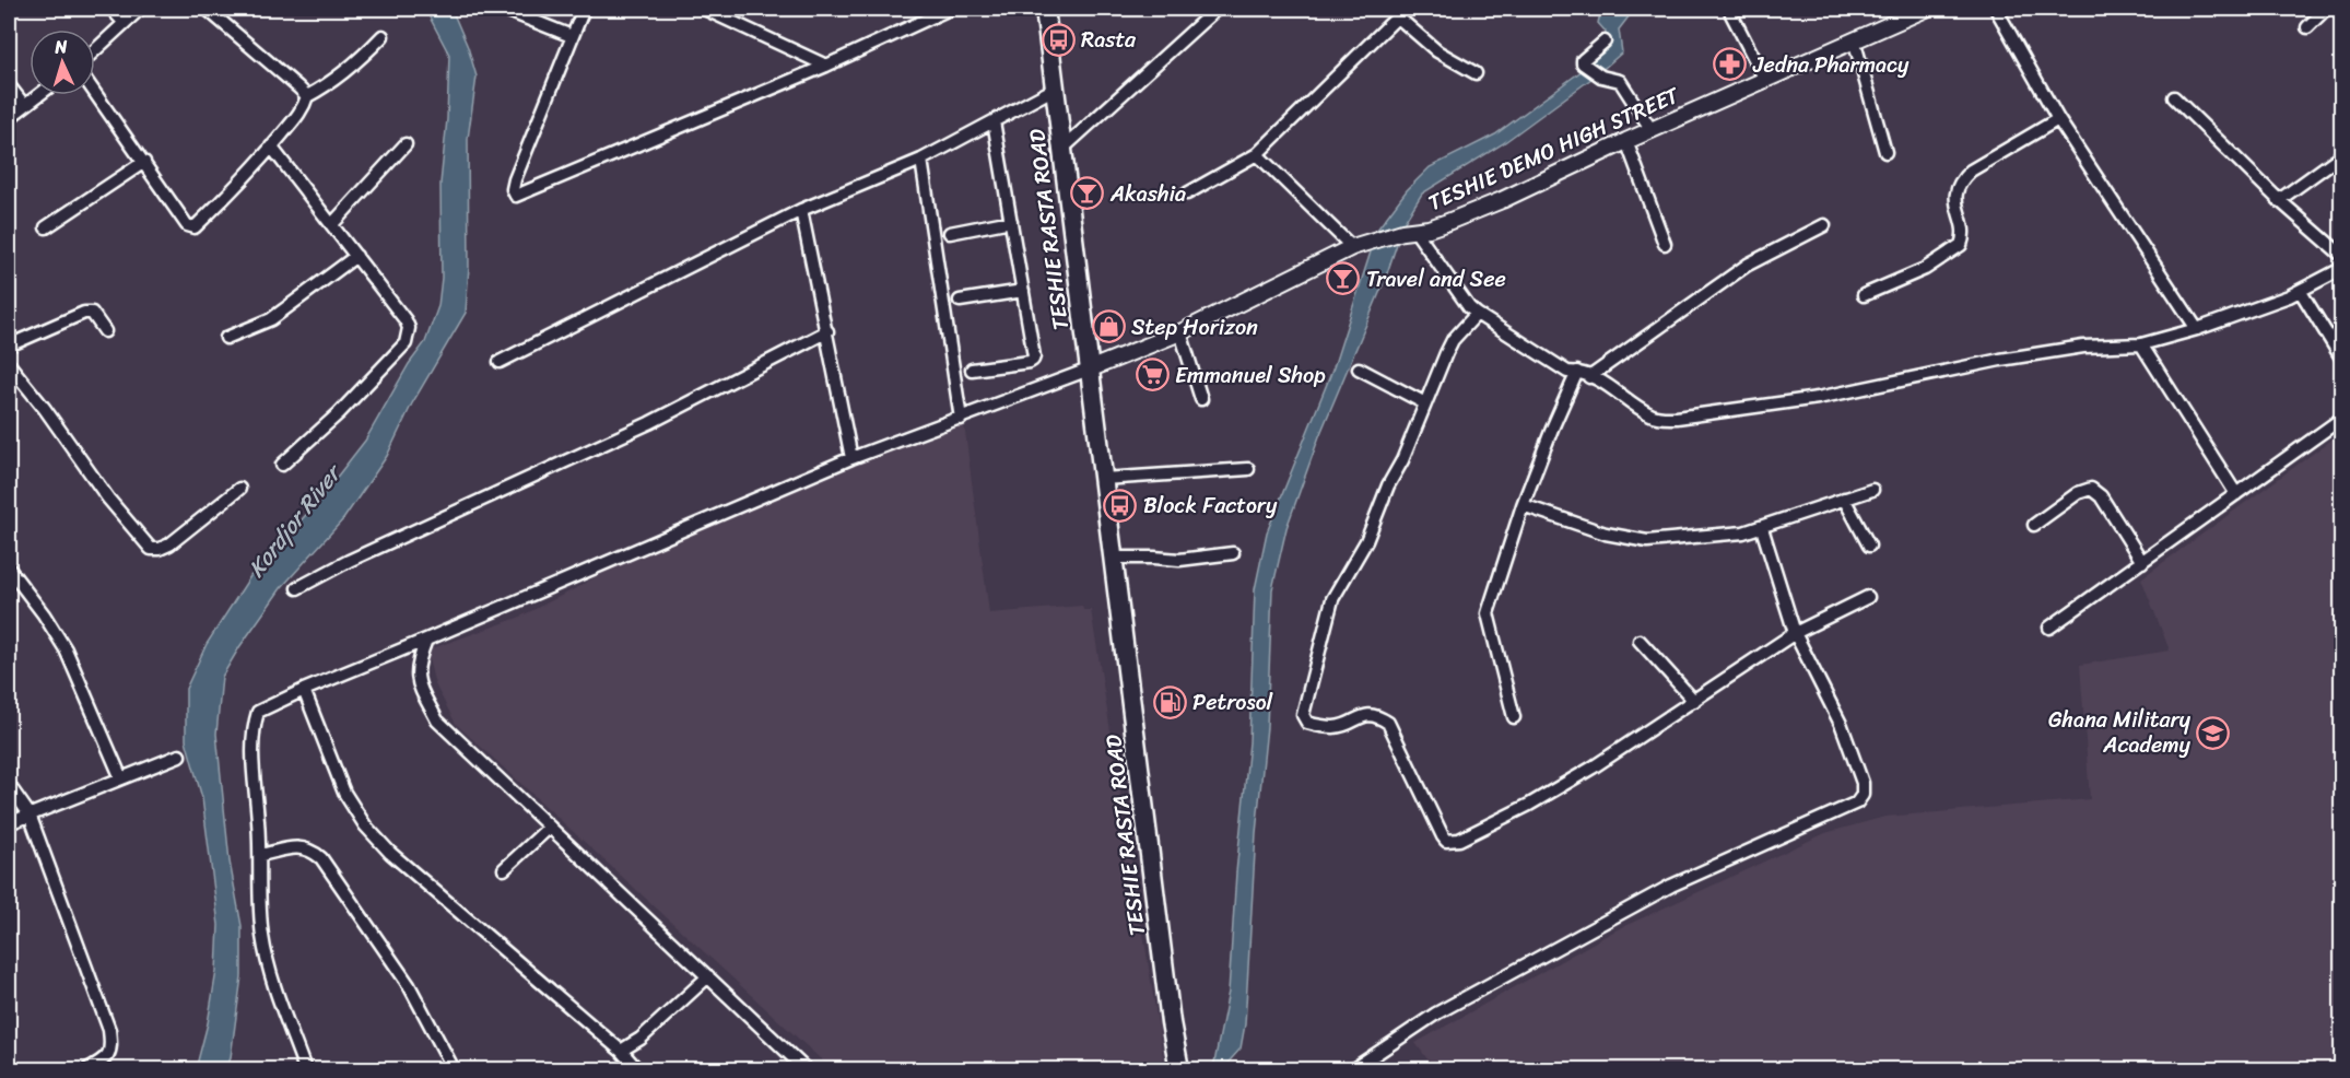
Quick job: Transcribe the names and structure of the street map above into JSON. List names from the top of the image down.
{
  "streets": {
    "main road": ["TESHIE RASTA ROAD"],
    "street": ["TESHIE DEMO HIGH STREET"]
  },
  "crossings": [
    ["TESHIE DEMO HIGH STREET", "TESHIE RASTA ROAD"]
  ],
  "water": ["Kordjor River"],
  "places": {
    "bus stop": ["Rasta", "Block Factory"],
    "pharmacy": ["Jedna Pharmacy"],
    "bar": ["Akashia", "Travel and See"],
    "shop": ["Step Horizon"],
    "supermarket": ["Emmanuel Shop"],
    "fuel station": ["Petrosol"],
    "school or university": ["Ghana Military Academy"]
  },
  "north": "top"
}
